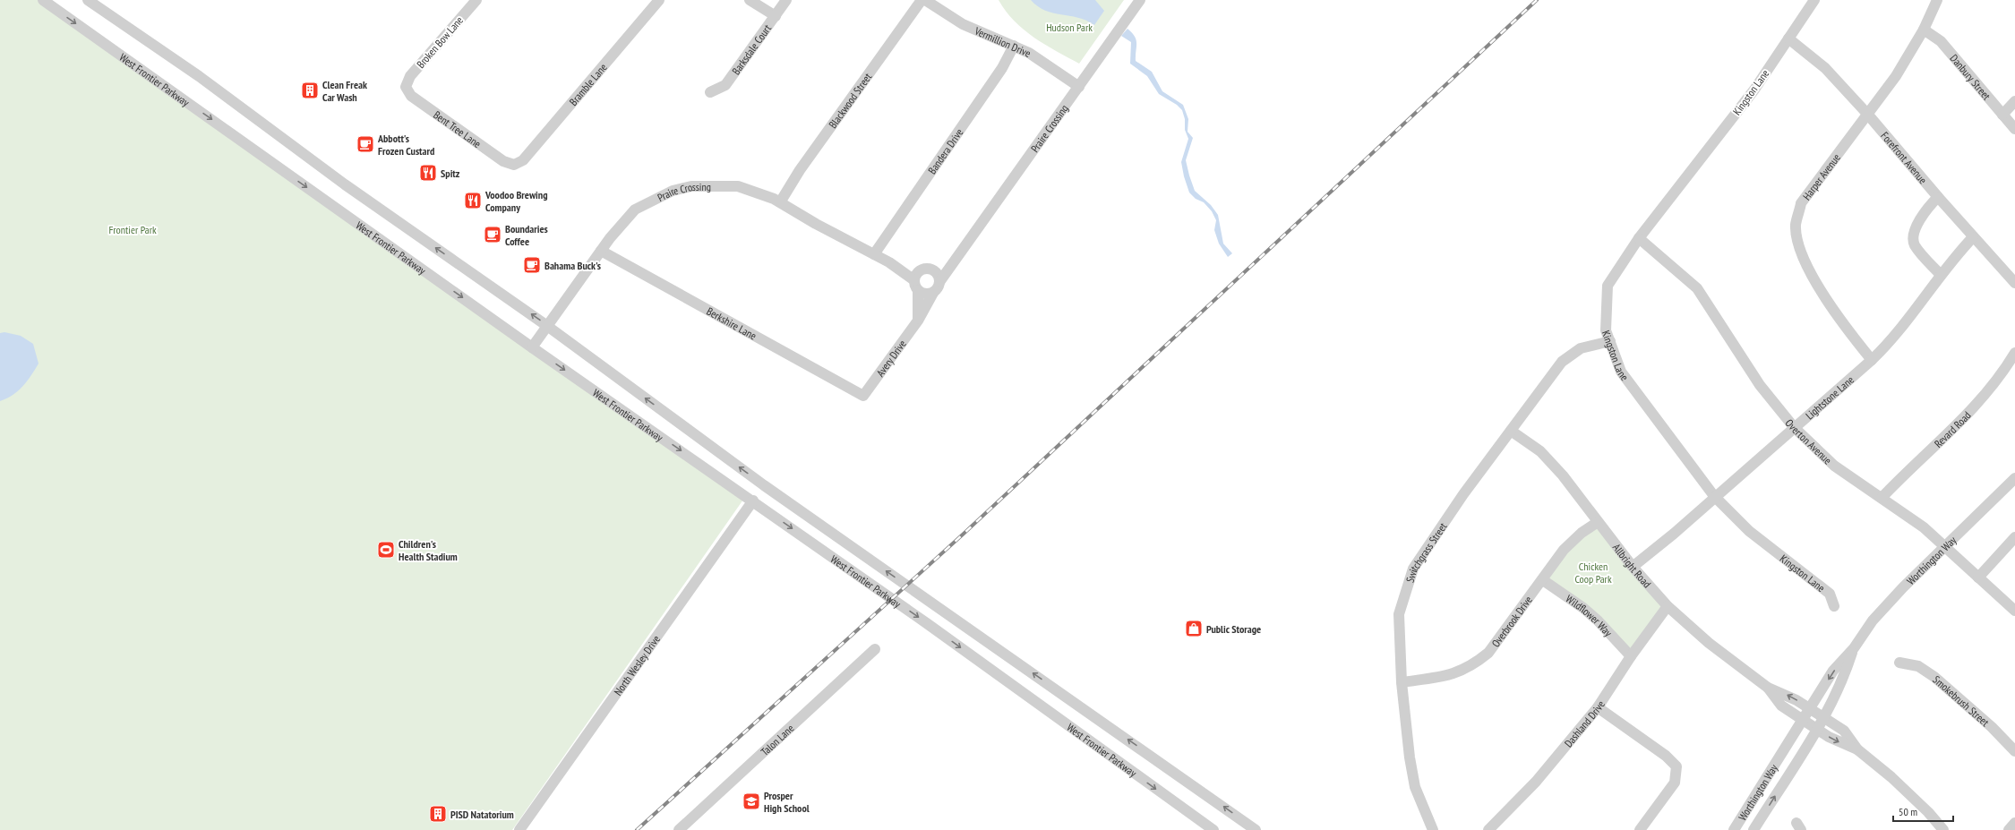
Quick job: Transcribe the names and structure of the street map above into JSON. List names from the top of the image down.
{
  "streets": {
    "street": [
      "Broken Bow Lane",
      "Vermillion Drive",
      "Barksdale Court",
      "Danbury Street",
      "West Frontier Parkway",
      "Bramble Lane",
      "Kingston Lane",
      "Blackwood Street",
      "Praire Crossing",
      "Bent Tree Lane",
      "Bandera Drive",
      "Forefront Avenue",
      "Harper Avenue",
      "Berkshire Lane",
      "Avery Drive",
      "Lightstone Lane",
      "Revard Road",
      "Overton Avenue",
      "Switchgrass Street",
      "Worthington Way",
      "Allbright Road",
      "Wildflower Way",
      "Overbrook Drive",
      "North Wesley Drive",
      "Smokebrush Street",
      "Dashland Drive",
      "Talon Lane"
    ]
  },
  "crossings": [
    ["Broken Bow Lane", "Bent Tree Lane"],
    ["Vermillion Drive", "Praire Crossing"],
    ["Vermillion Drive", "Bandera Drive"],
    ["Danbury Street", "Harper Avenue"],
    ["West Frontier Parkway", "Praire Crossing"],
    ["West Frontier Parkway", "North Wesley Drive"],
    ["Bramble Lane", "Bent Tree Lane"],
    ["Kingston Lane", "Forefront Avenue"],
    ["Kingston Lane", "Lightstone Lane"],
    ["Kingston Lane", "Overton Avenue"],
    ["Kingston Lane", "Switchgrass Street"],
    ["Blackwood Street", "Praire Crossing"],
    ["Praire Crossing", "Bandera Drive"],
    ["Praire Crossing", "Berkshire Lane"],
    ["Praire Crossing", "Avery Drive"],
    ["Forefront Avenue", "Harper Avenue"],
    ["Forefront Avenue", "Lightstone Lane"],
    ["Harper Avenue", "Lightstone Lane"],
    ["Berkshire Lane", "Avery Drive"],
    ["Lightstone Lane", "Overton Avenue"],
    ["Lightstone Lane", "Allbright Road"],
    ["Revard Road", "Overton Avenue"],
    ["Overton Avenue", "Worthington Way"],
    ["Switchgrass Street", "Allbright Road"],
    ["Switchgrass Street", "Overbrook Drive"],
    ["Worthington Way", "Allbright Road"],
    ["Allbright Road", "Overbrook Drive"],
    ["Allbright Road", "Dashland Drive"],
    ["Wildflower Way", "Overbrook Drive"],
    ["Wildflower Way", "Dashland Drive"]
  ],
  "parks": ["Hudson Park", "Frontier Park", "Chicken Coop Park"],
  "places": {
    "building": ["Clean Freak Car Wash", "PISD Natatorium"],
    "cafe": ["Abbott's Frozen Custard", "Boundaries Coffee", "Bahama Buck's"],
    "restaurant": ["Spitz", "Voodoo Brewing Company"],
    "sports": ["Children's Health Stadium"],
    "shop": ["Public Storage"],
    "school or university": ["Prosper High School"]
  },
  "scale_bar": "50 m"
}
